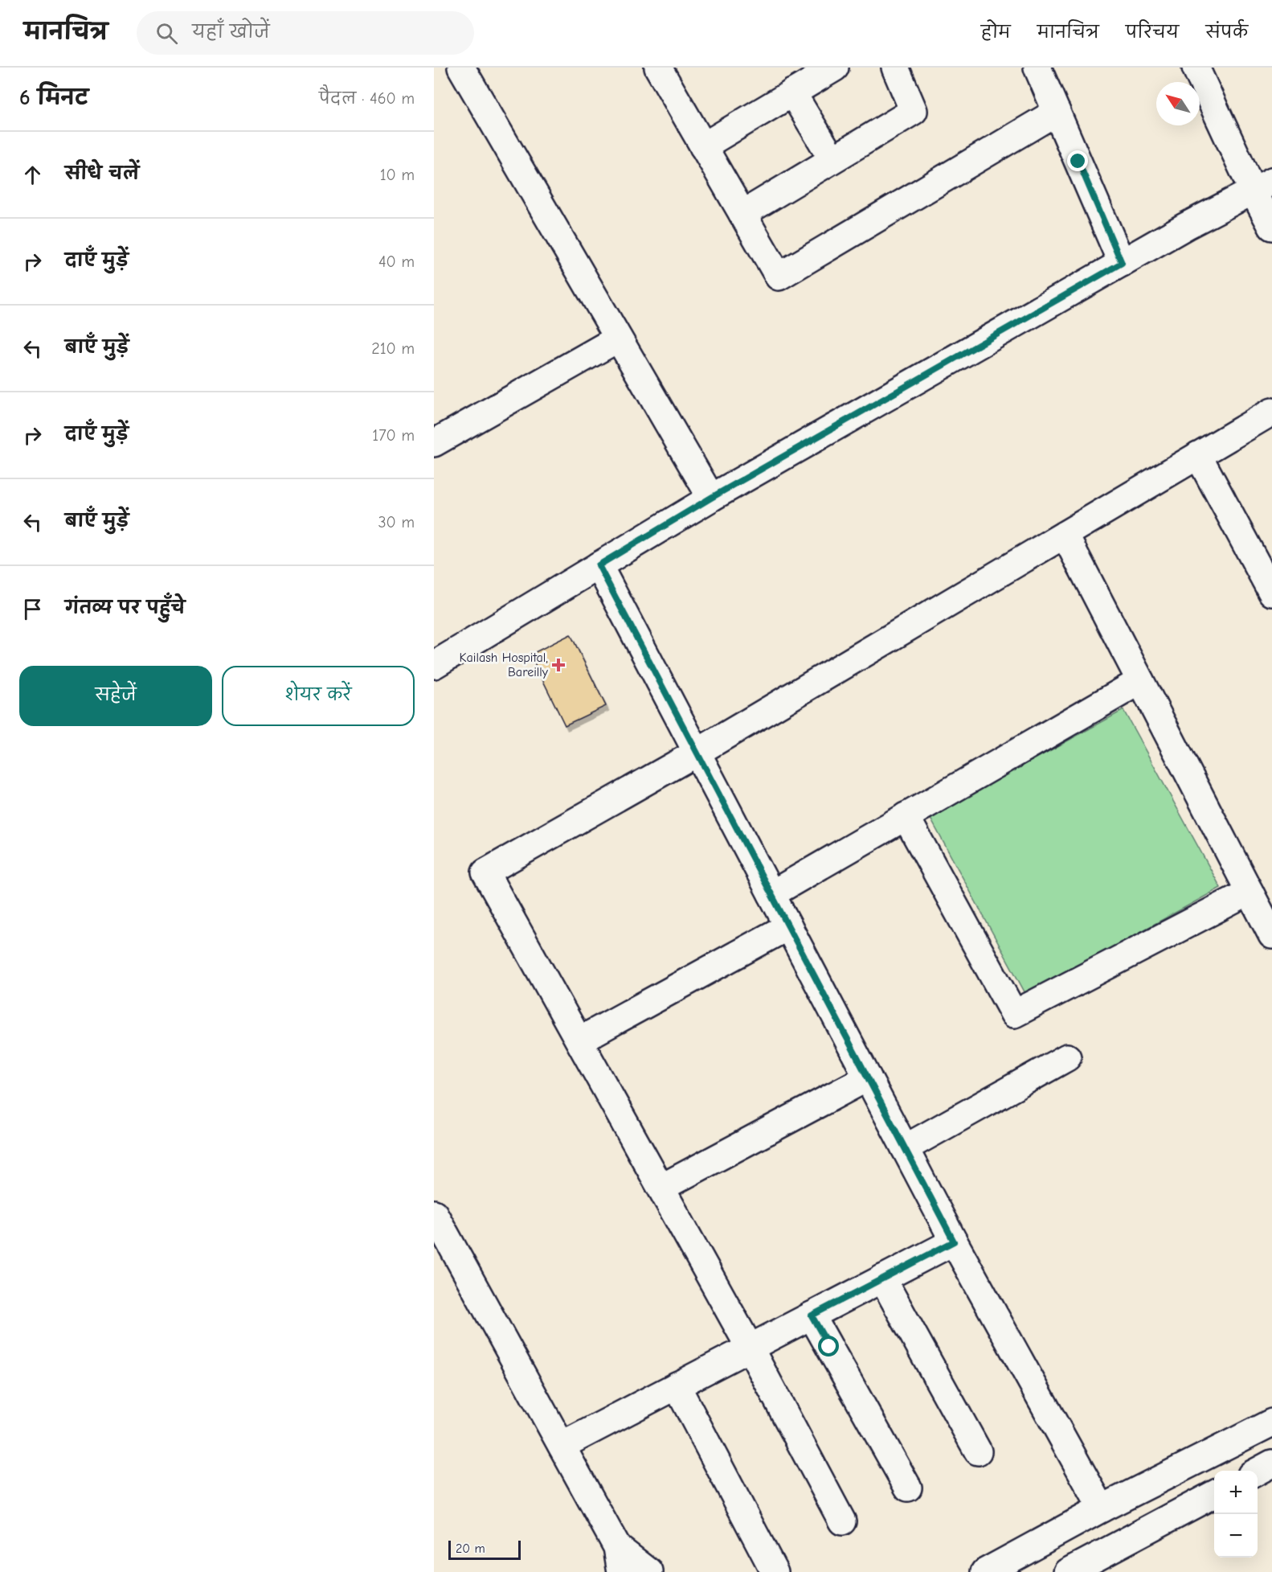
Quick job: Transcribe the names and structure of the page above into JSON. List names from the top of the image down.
{
  "places": {
    "health": ["Kailash Hospital, Bareilly"]
  },
  "scale_bar": "20 m",
  "north": "top left",
  "page": {
    "header": "मानचित्र",
    "search": "यहाँ खोजें",
    "nav": [
      "होम",
      "मानचित्र",
      "परिचय",
      "संपर्क"
    ],
    "heading": ["6 मिनट", "पैदल · 460 m"],
    "list": [
      ["सीधे चलें", "10 m"],
      ["दाएँ मुड़ें", "40 m"],
      ["बाएँ मुड़ें", "210 m"],
      ["दाएँ मुड़ें", "170 m"],
      ["बाएँ मुड़ें", "30 m"],
      "गंतव्य पर पहुँचे"
    ],
    "buttons": ["सहेजें", "शेयर करें"],
    "map_buttons": ["+", "−"],
    "scale": "20 m"
  }
}
